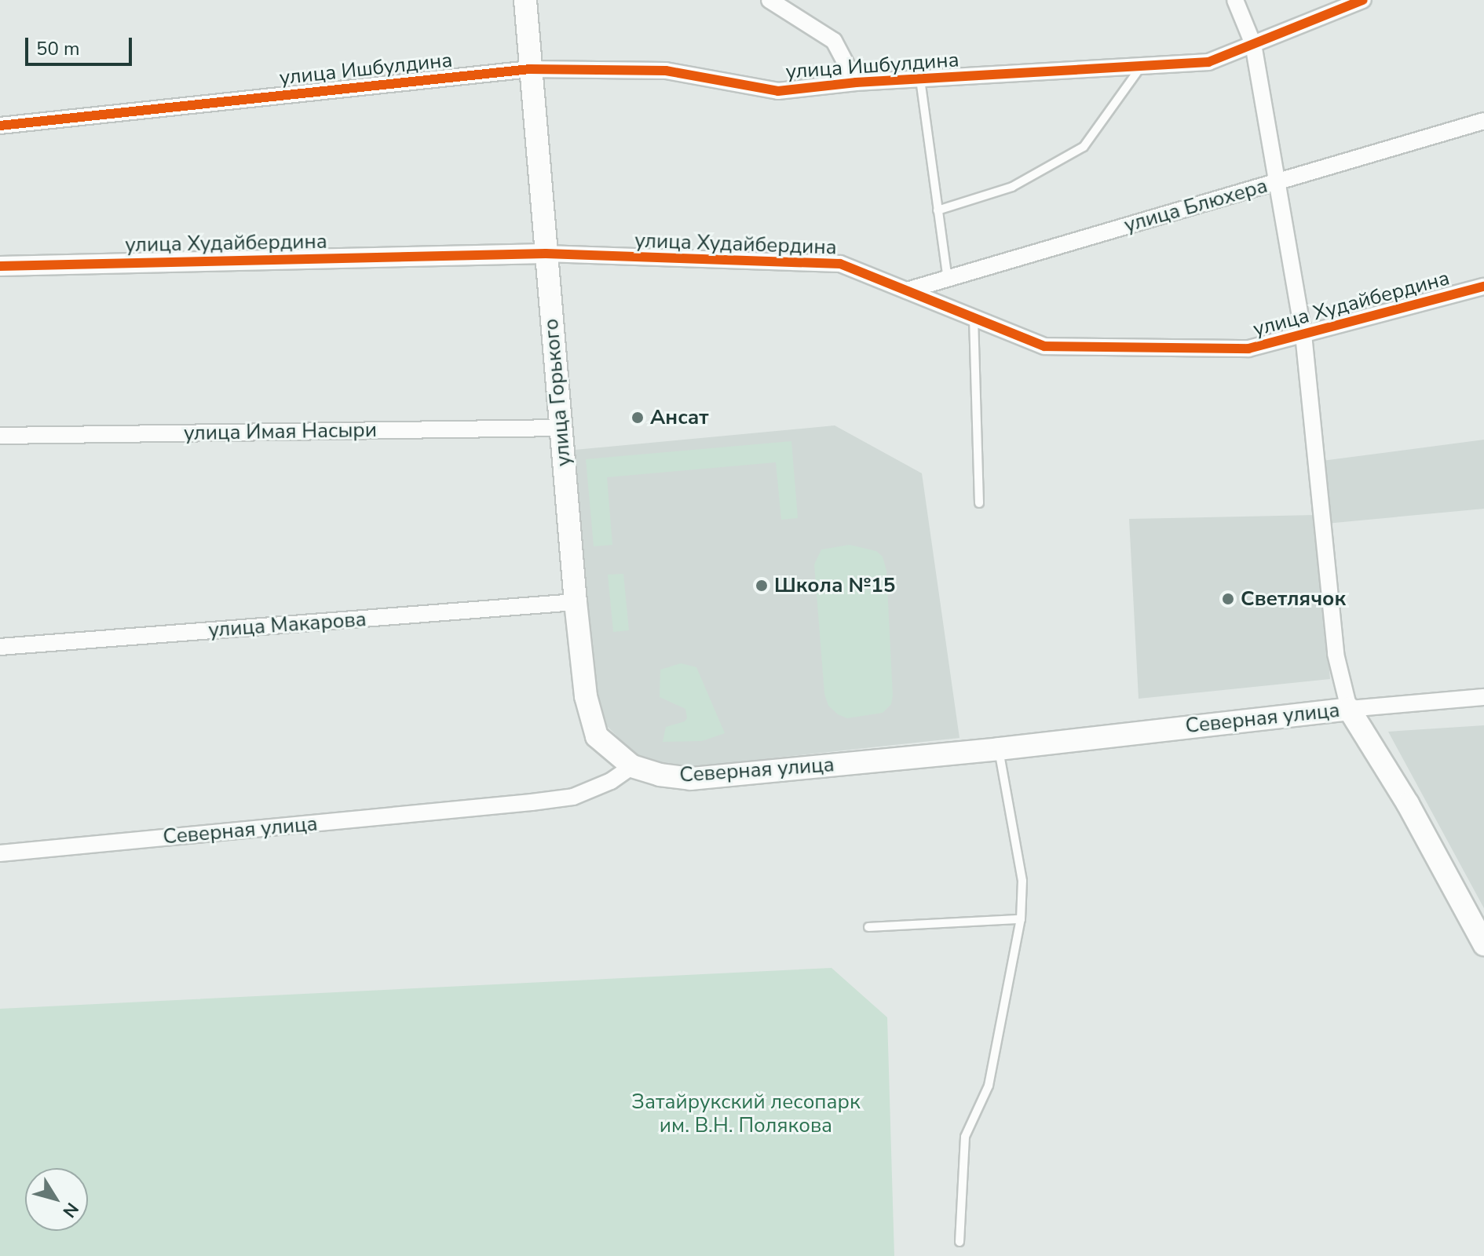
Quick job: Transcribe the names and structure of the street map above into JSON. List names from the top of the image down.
{
  "streets": {
    "main road": ["улица Горького", "Северная улица"],
    "street": [
      "улица Ишбулдина",
      "улица Блюхера",
      "улица Худайбердина",
      "улица Имая Насыри",
      "улица Макарова"
    ]
  },
  "crossings": [
    ["улица Ишбулдина", "улица Горького"],
    ["улица Блюхера", "улица Худайбердина"],
    ["улица Худайбердина", "улица Горького"],
    ["улица Горького", "улица Имая Насыри"],
    ["улица Горького", "улица Макарова"],
    ["улица Горького", "Северная улица"]
  ],
  "parks": ["Затайрукский лесопарк им. В.Н. Полякова"],
  "places": ["Ансат", "Школа №15", "Светлячок"],
  "scale_bar": "50 m",
  "north": "bottom right"
}
